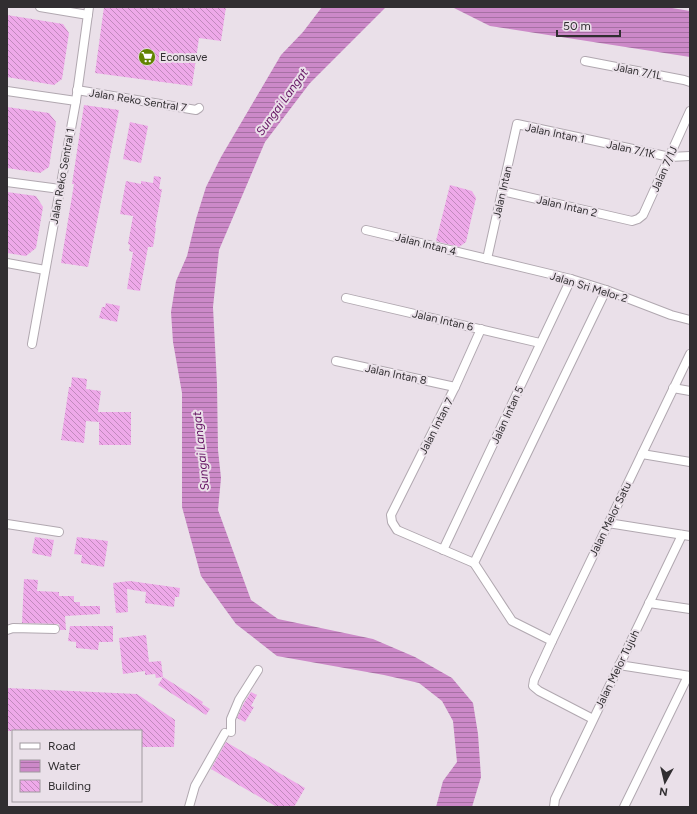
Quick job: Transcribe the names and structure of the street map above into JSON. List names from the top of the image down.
{
  "streets": {
    "street": [
      "Jalan 7/1L",
      "Jalan Reko Sentral 7",
      "Jalan Intan 1",
      "Jalan 7/1K",
      "Jalan 7/1J",
      "Jalan Reko Sentral 1",
      "Jalan Intan",
      "Jalan Intan 2",
      "Jalan Intan 4",
      "Jalan Sri Melor 2",
      "Jalan Intan 6",
      "Jalan Intan 8",
      "Jalan Intan 5",
      "Jalan Intan 7",
      "Jalan Melor Satu",
      "Jalan Melor Tujuh"
    ]
  },
  "crossings": [
    ["Jalan Reko Sentral 7", "Jalan Reko Sentral 1"],
    ["Jalan Intan 1", "Jalan 7/1K"],
    ["Jalan Intan 1", "Jalan Intan"],
    ["Jalan 7/1K", "Jalan 7/1J"],
    ["Jalan 7/1J", "Jalan Intan 2"],
    ["Jalan Intan", "Jalan Intan 2"],
    ["Jalan Intan", "Jalan Intan 4"],
    ["Jalan Intan", "Jalan Sri Melor 2"],
    ["Jalan Intan 4", "Jalan Sri Melor 2"],
    ["Jalan Sri Melor 2", "Jalan Intan 5"],
    ["Jalan Intan 6", "Jalan Intan 5"],
    ["Jalan Intan 6", "Jalan Intan 7"],
    ["Jalan Intan 8", "Jalan Intan 7"],
    ["Jalan Intan 5", "Jalan Intan 7"],
    ["Jalan Melor Satu", "Jalan Melor Tujuh"]
  ],
  "water": ["Sungai Langat"],
  "places": {
    "supermarket": ["Econsave"]
  },
  "legend": ["Road", "Water", "Building"],
  "scale_bar": "50 m",
  "north": "bottom"
}
